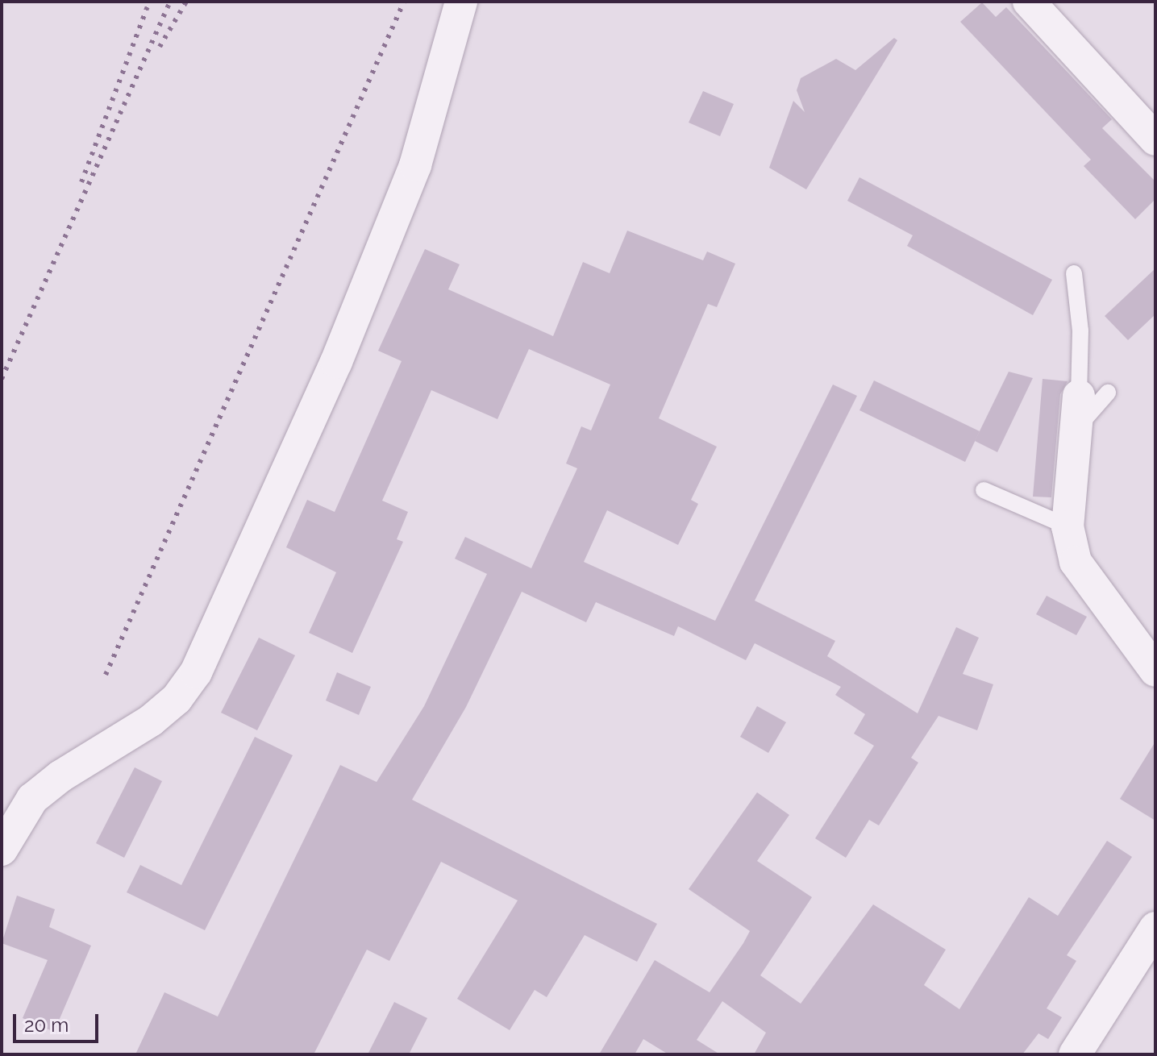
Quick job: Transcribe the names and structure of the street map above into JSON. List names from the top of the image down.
{
  "scale_bar": "20 m"
}
